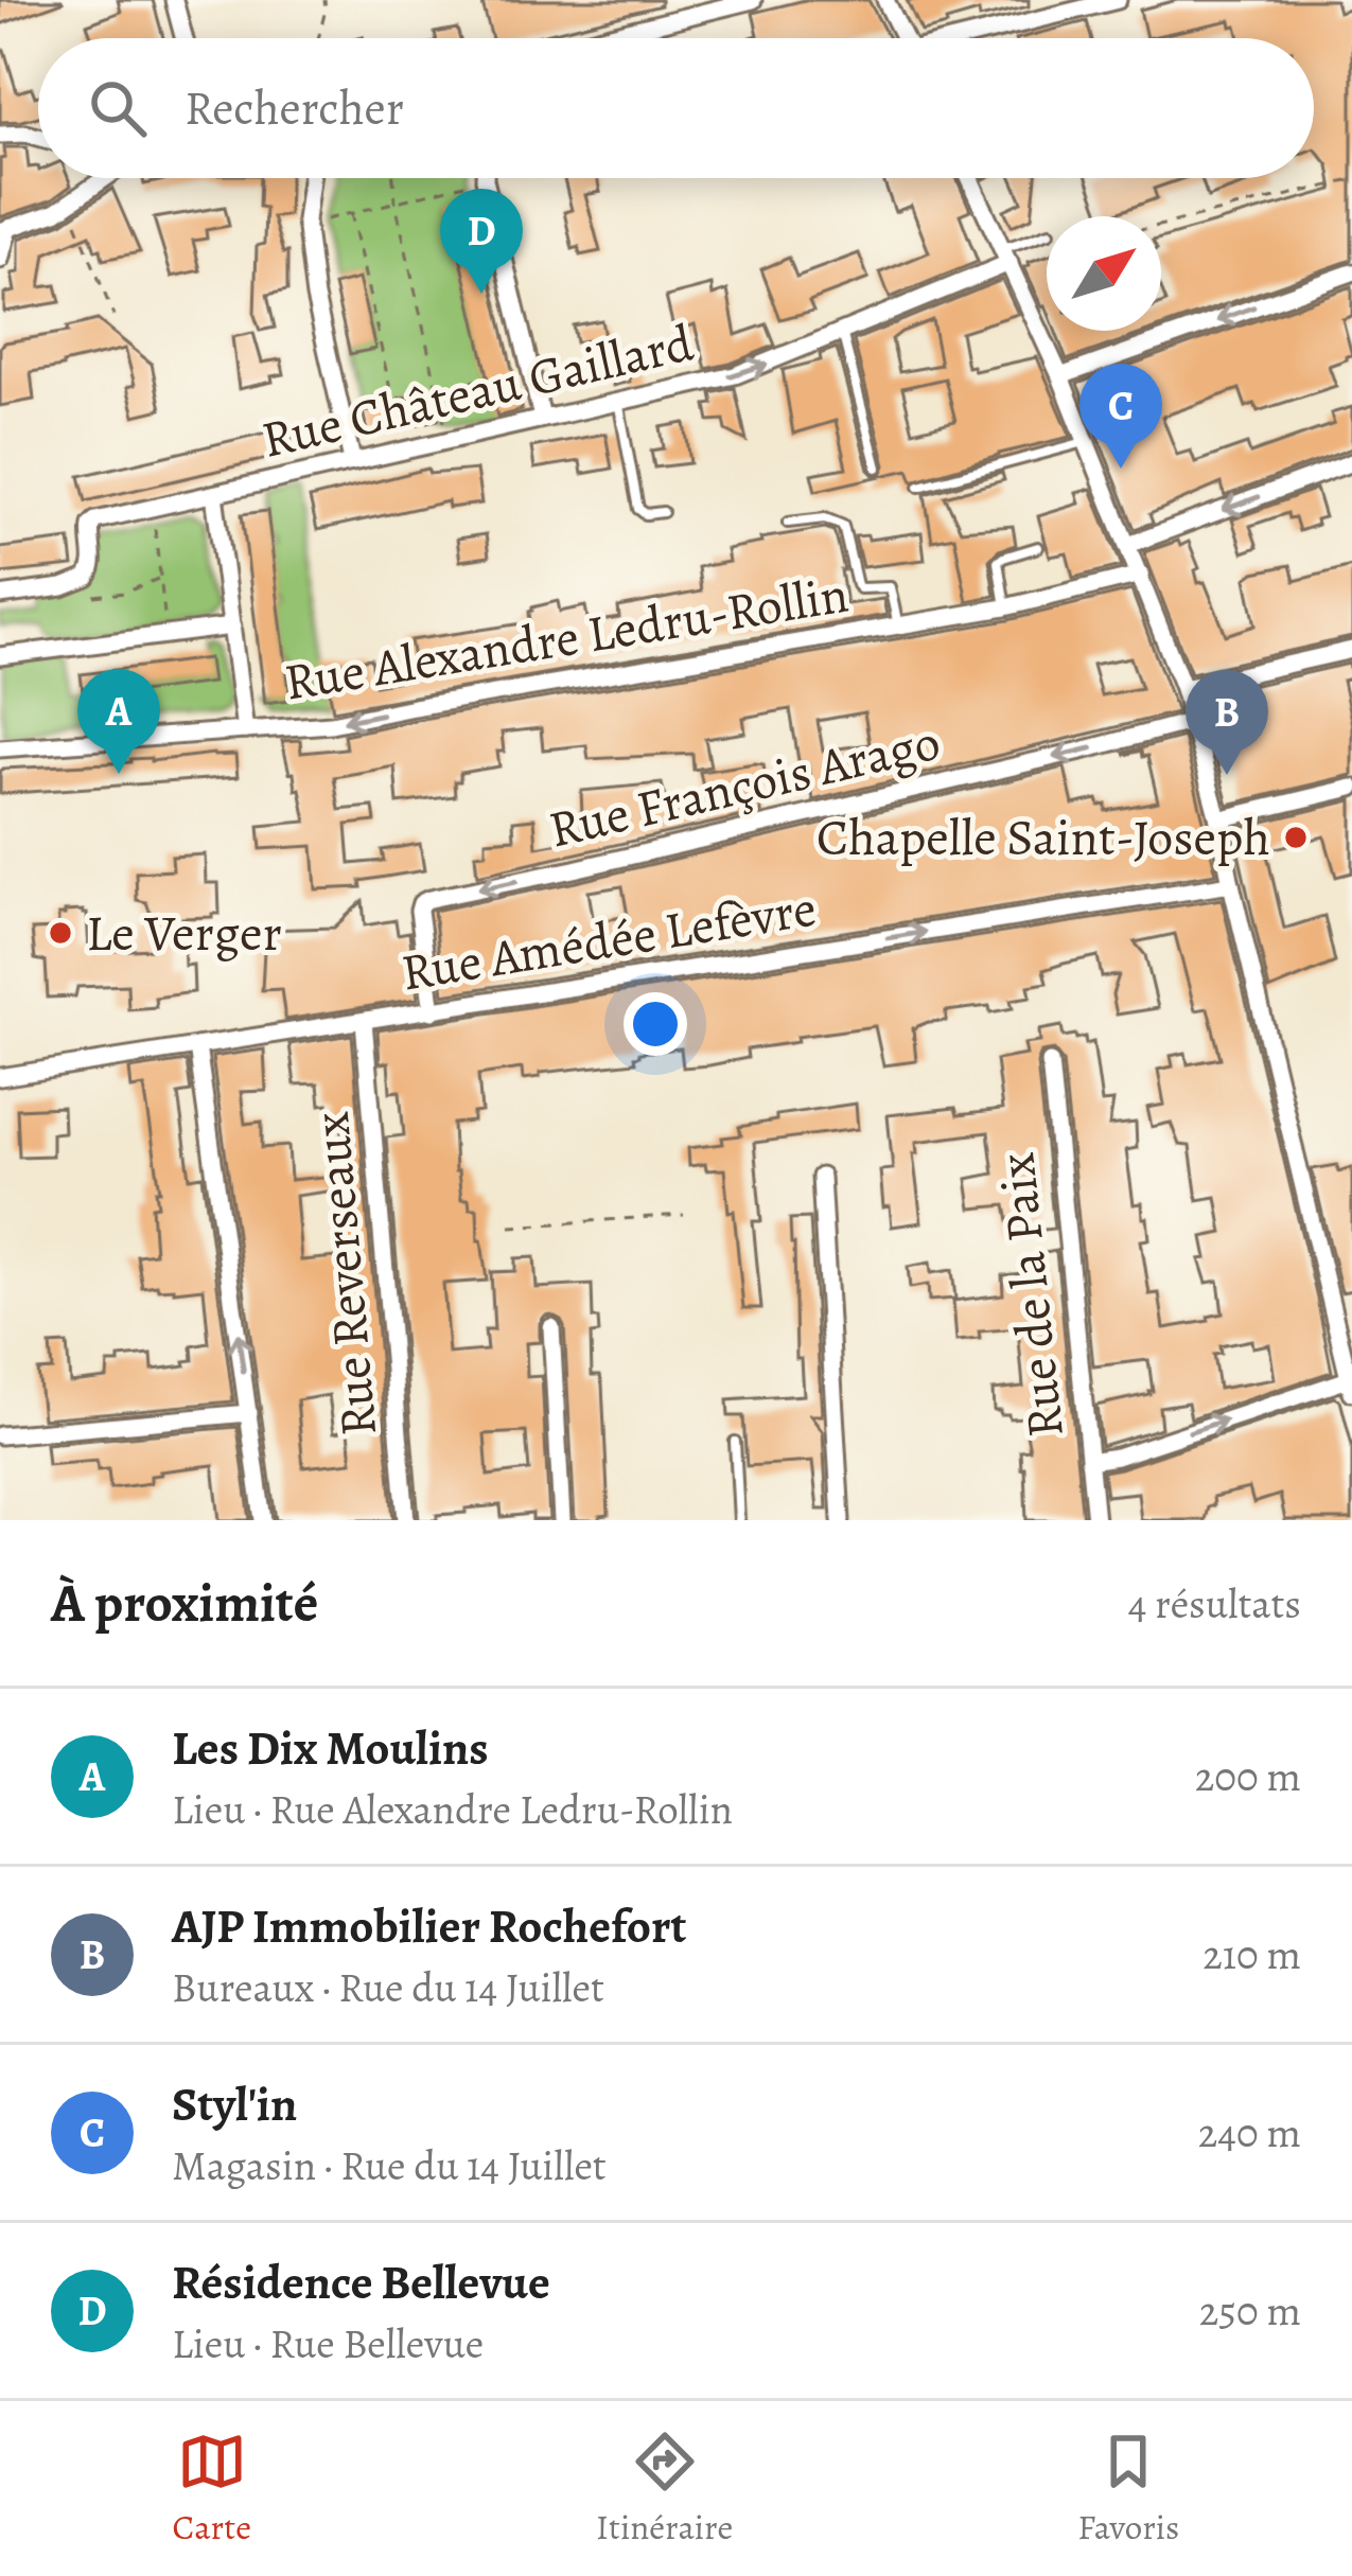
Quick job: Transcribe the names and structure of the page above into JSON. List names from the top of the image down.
{
  "streets": {
    "street": [
      "Rue Château Gaillard",
      "Rue Alexandre Ledru-Rollin",
      "Rue François Arago",
      "Rue Amédée Lefèvre",
      "Rue Reverseaux",
      "Rue de la Paix"
    ]
  },
  "crossings": [
    ["Rue François Arago", "Rue Amédée Lefèvre"],
    ["Rue Amédée Lefèvre", "Rue Reverseaux"]
  ],
  "one_way": ["Rue Alexandre Ledru-Rollin", "Rue François Arago", "Rue Amédée Lefèvre"],
  "places": ["Chapelle Saint-Joseph", "Le Verger"],
  "north": "top right",
  "page": {
    "search": "Rechercher",
    "pins": [
      "D",
      "C",
      "A",
      "B"
    ],
    "heading": ["À proximité", "4 résultats"],
    "list": [
      {
        "mark": "A",
        "name": "Les Dix Moulins",
        "note": "Lieu · Rue Alexandre Ledru-Rollin",
        "value": "200 m"
      },
      {
        "mark": "B",
        "name": "AJP Immobilier Rochefort",
        "note": "Bureaux · Rue du 14 Juillet",
        "value": "210 m"
      },
      {
        "mark": "C",
        "name": "Styl'in",
        "note": "Magasin · Rue du 14 Juillet",
        "value": "240 m"
      },
      {
        "mark": "D",
        "name": "Résidence Bellevue",
        "note": "Lieu · Rue Bellevue",
        "value": "250 m"
      }
    ],
    "nav": ["Carte", "Itinéraire", "Favoris"]
  }
}
